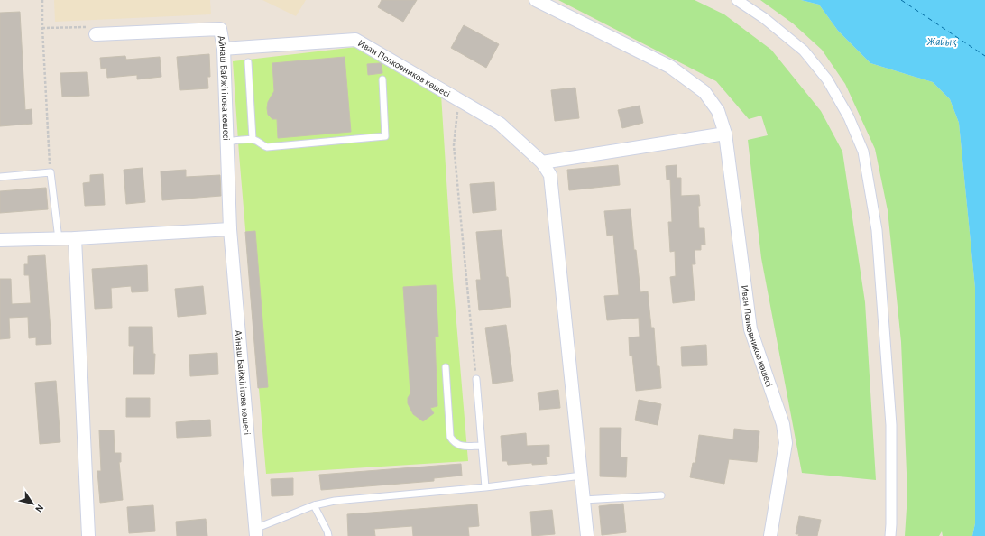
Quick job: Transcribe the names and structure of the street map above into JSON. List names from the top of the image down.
{
  "streets": {
    "street": ["Иван Полковников көшесі", "Айнаш Байжігітова көшесі"]
  },
  "crossings": [
    ["Иван Полковников көшесі", "Айнаш Байжігітова көшесі"]
  ],
  "water": ["Жайық"],
  "north": "bottom right"
}
